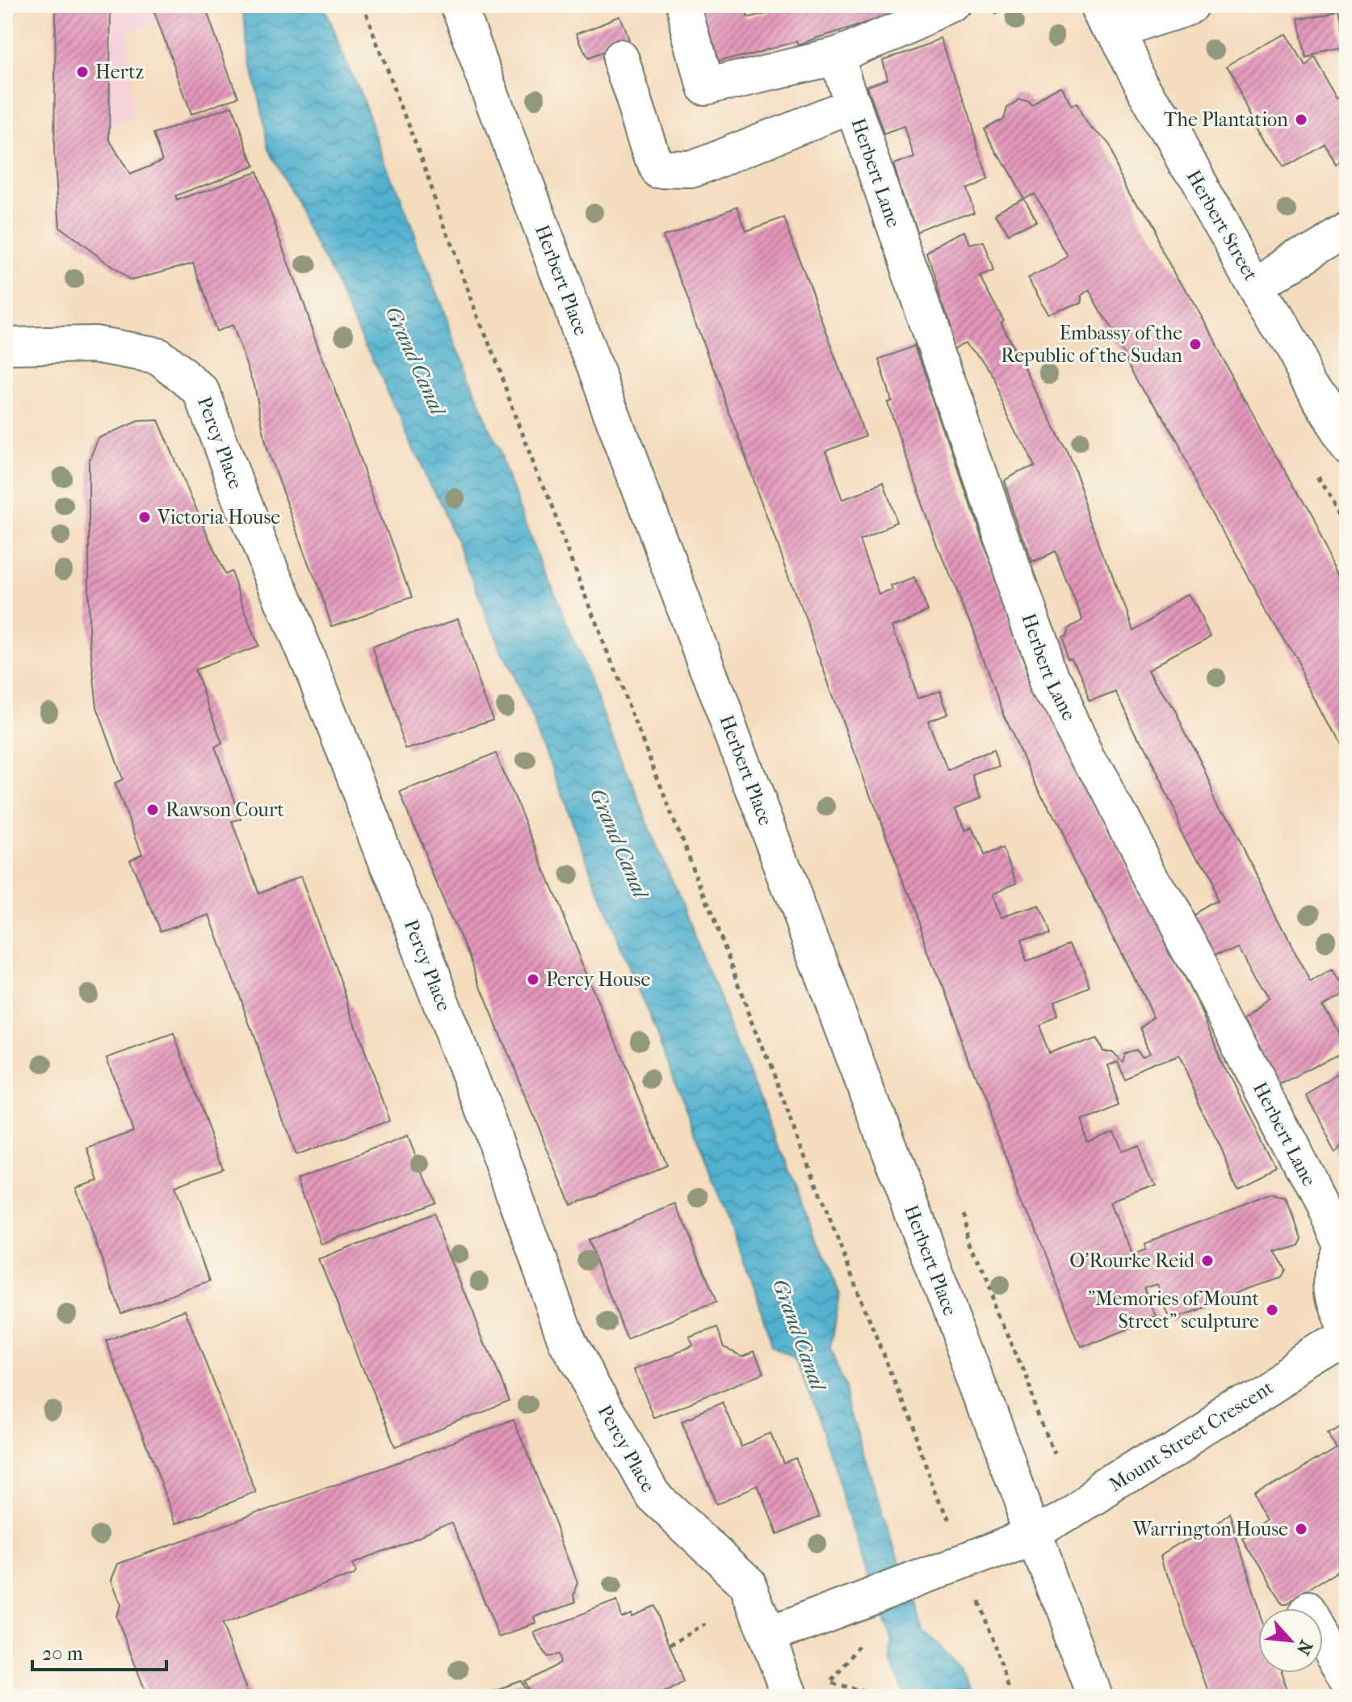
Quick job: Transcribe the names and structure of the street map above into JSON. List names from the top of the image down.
{
  "streets": {
    "street": [
      "Herbert Lane",
      "Herbert Street",
      "Herbert Place",
      "Percy Place",
      "Mount Street Crescent"
    ]
  },
  "crossings": [
    ["Herbert Lane", "Mount Street Crescent"],
    ["Herbert Place", "Mount Street Crescent"],
    ["Percy Place", "Mount Street Crescent"]
  ],
  "water": ["Grand Canal"],
  "places": [
    "Hertz",
    "The Plantation",
    "Embassy of the Republic of the Sudan",
    "Victoria House",
    "Rawson Court",
    "Percy House",
    "O'Rourke Reid",
    "\"Memories of Mount Street\" sculpture",
    "Warrington House"
  ],
  "scale_bar": "20 m",
  "north": "bottom right"
}
